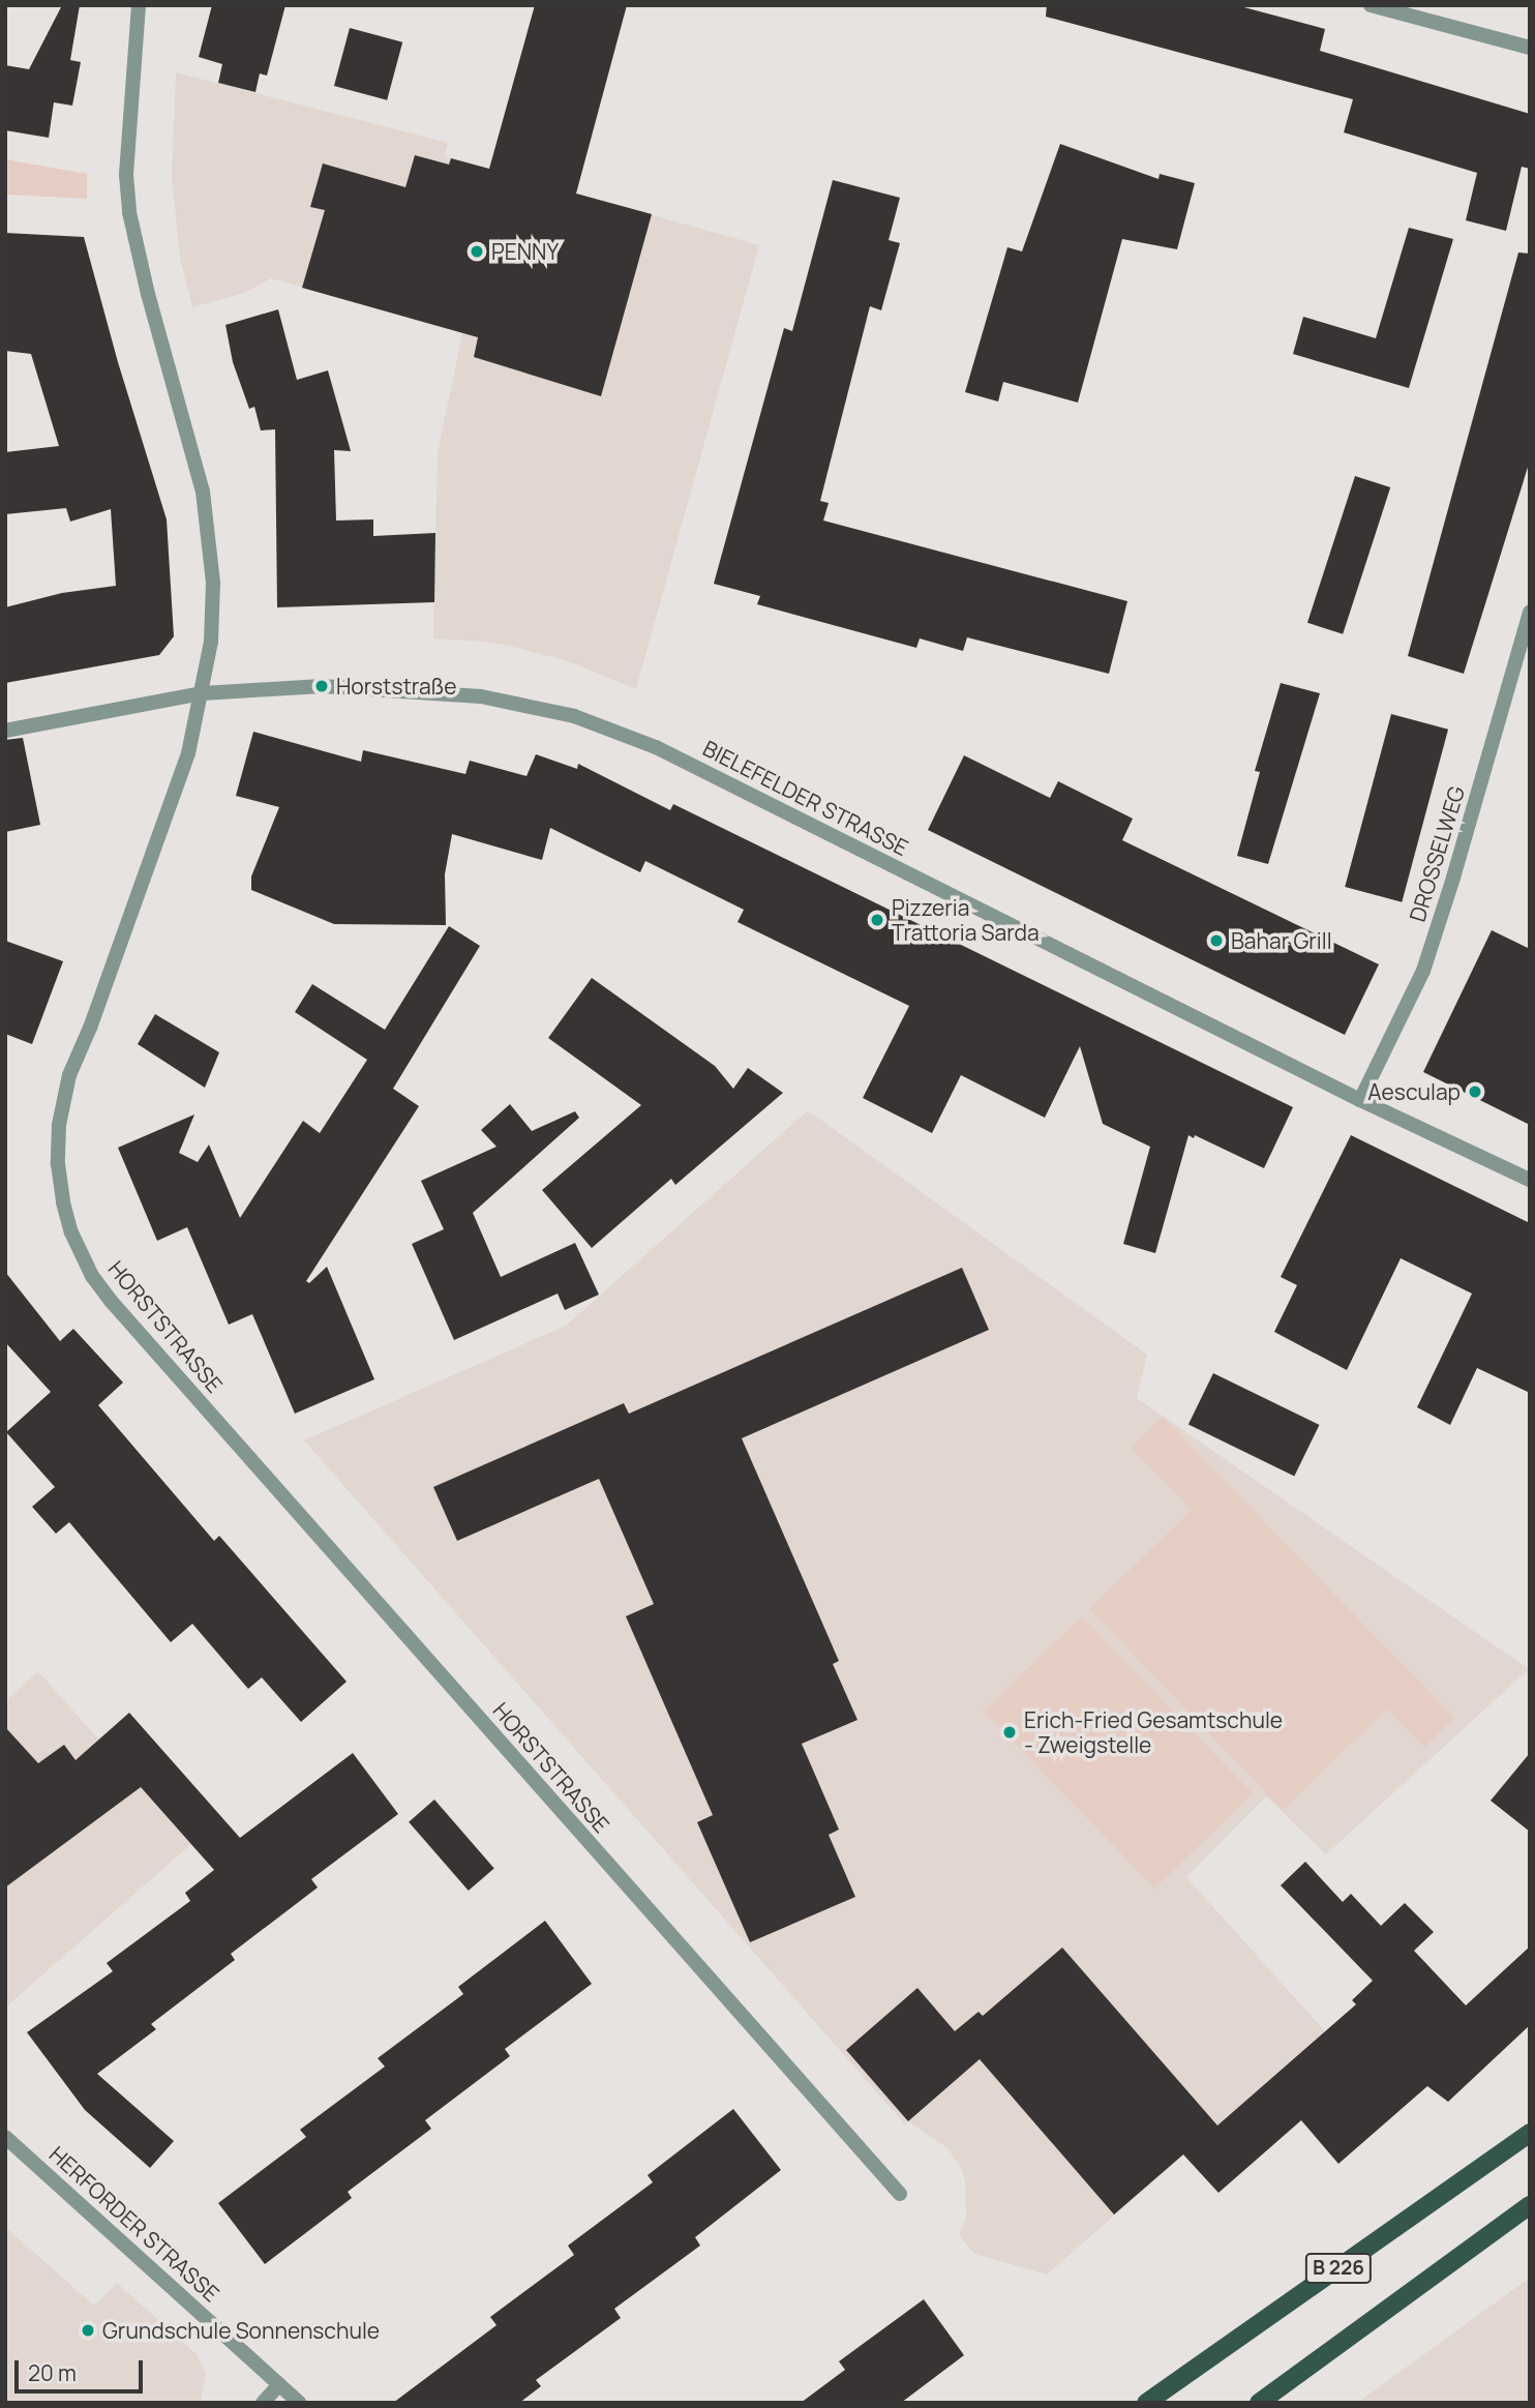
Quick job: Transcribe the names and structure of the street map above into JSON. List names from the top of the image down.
{
  "streets": {
    "main road": ["B 226"],
    "street": [
      "BIELEFELDER STRASSE",
      "DROSSELWEG",
      "HORSTSTRASSE",
      "HERFORDER STRASSE"
    ]
  },
  "crossings": [
    ["BIELEFELDER STRASSE", "DROSSELWEG"],
    ["BIELEFELDER STRASSE", "HORSTSTRASSE"]
  ],
  "places": [
    "PENNY",
    "Horststraße",
    "Pizzeria Trattoria Sarda",
    "Bahar Grill",
    "Aesculap",
    "Erich-Fried Gesamtschule - Zweigstelle",
    "Grundschule Sonnenschule"
  ],
  "scale_bar": "20 m"
}
